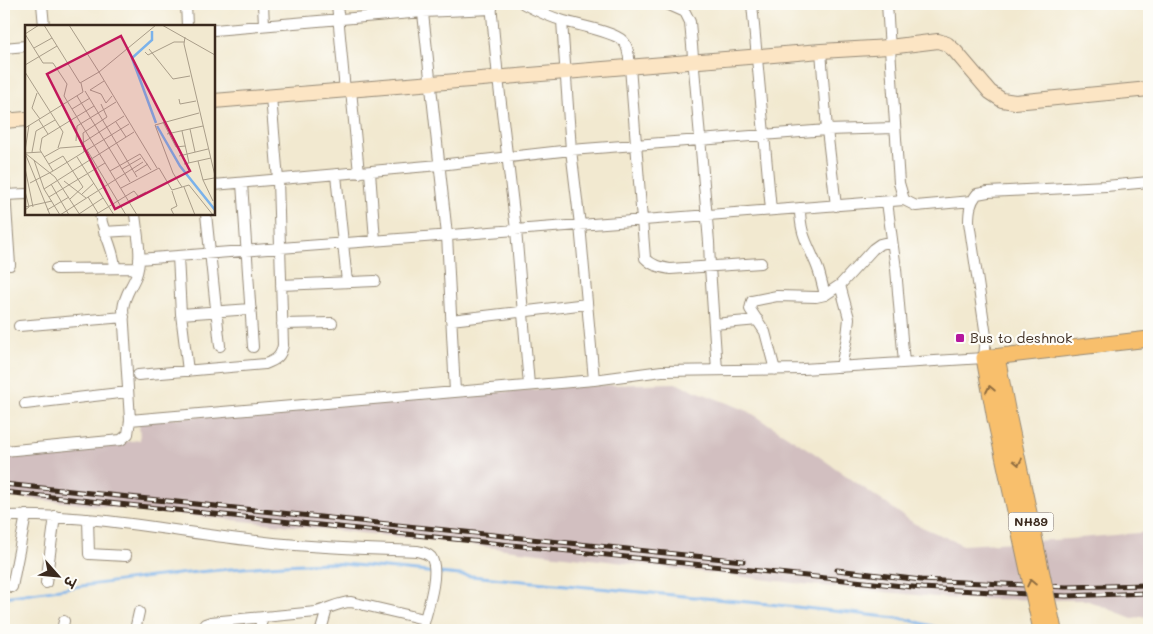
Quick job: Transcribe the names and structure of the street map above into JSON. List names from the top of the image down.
{
  "streets": {
    "main road": ["NH89"]
  },
  "places": {
    "transit": ["Bus to deshnok"]
  },
  "north": "bottom right"
}
